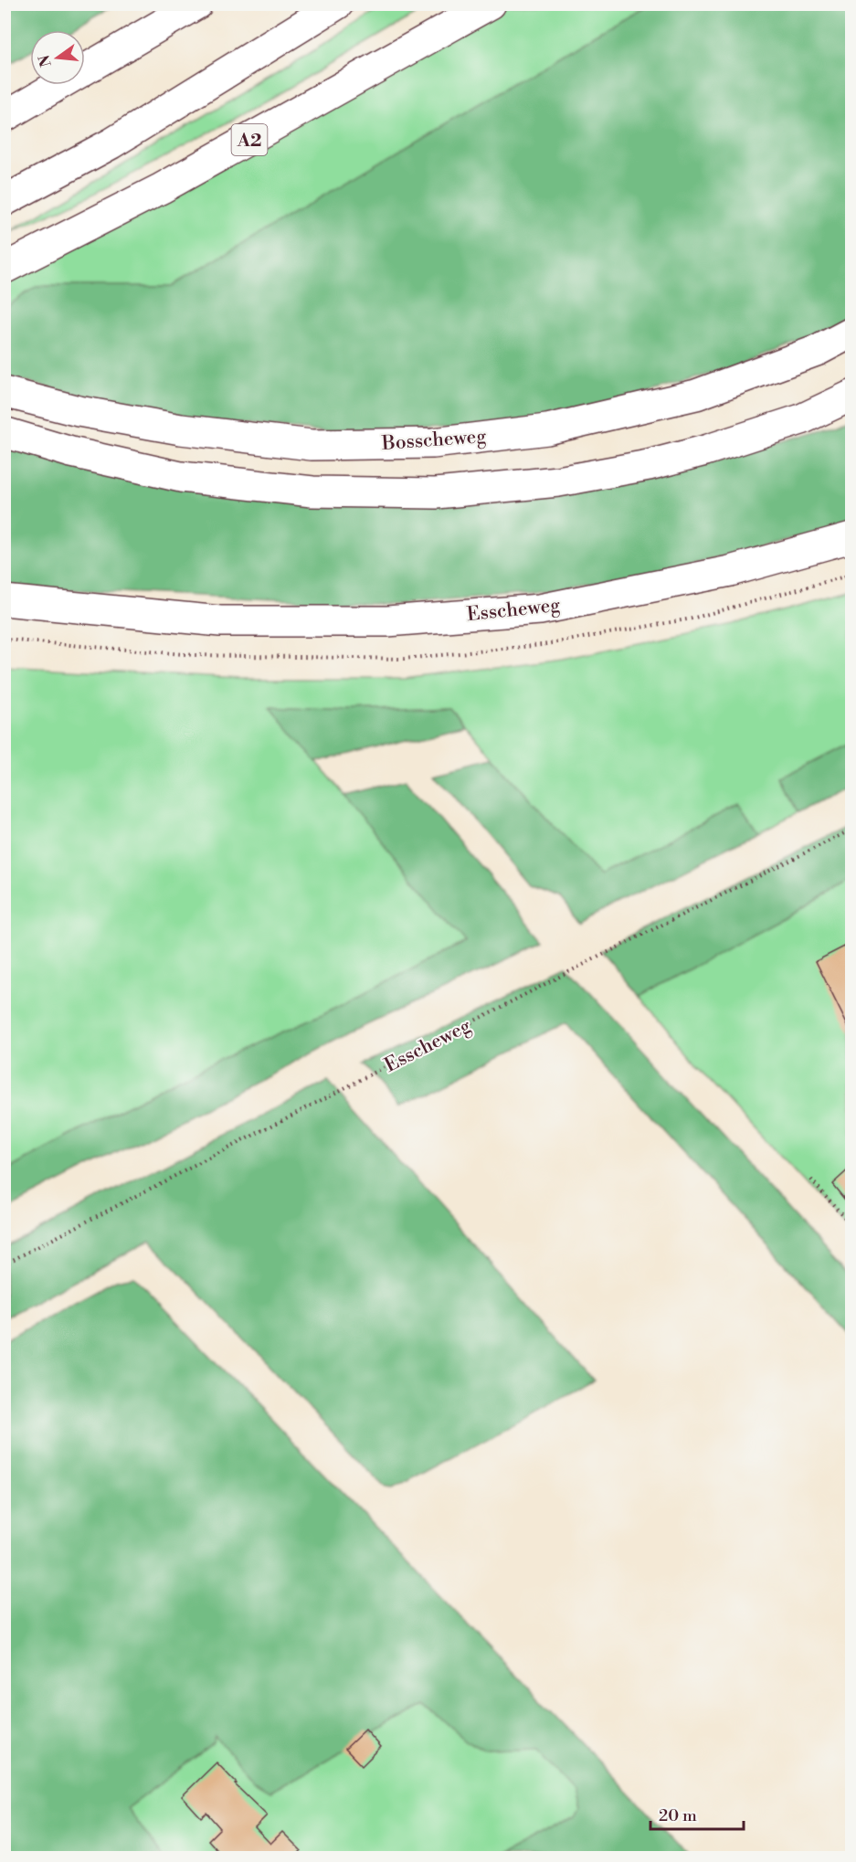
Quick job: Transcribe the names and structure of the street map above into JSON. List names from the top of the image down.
{
  "streets": {
    "main road": ["A2", "Bosscheweg", "Esscheweg"]
  },
  "scale_bar": "20 m",
  "north": "left"
}
